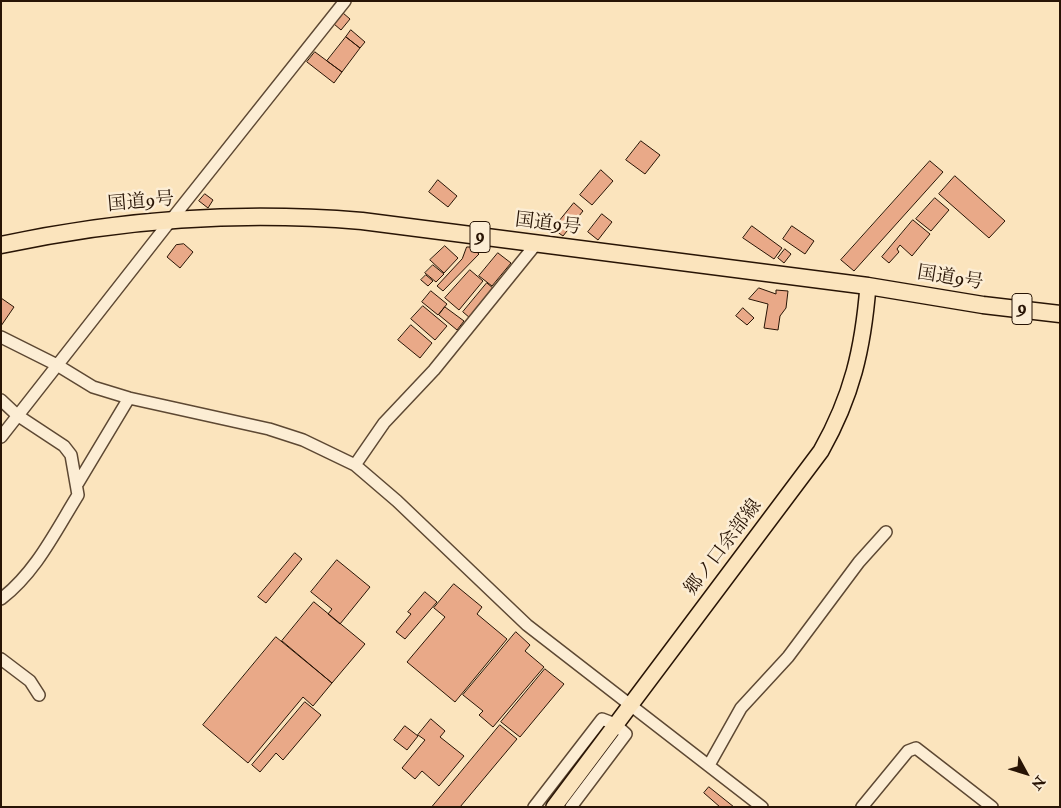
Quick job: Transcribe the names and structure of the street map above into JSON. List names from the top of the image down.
{
  "streets": {
    "highway": ["国道9号", "9"],
    "main road": ["郷ノ口余部線"]
  },
  "crossings": [
    ["国道9号", "郷ノ口余部線"]
  ],
  "north": "bottom right"
}
